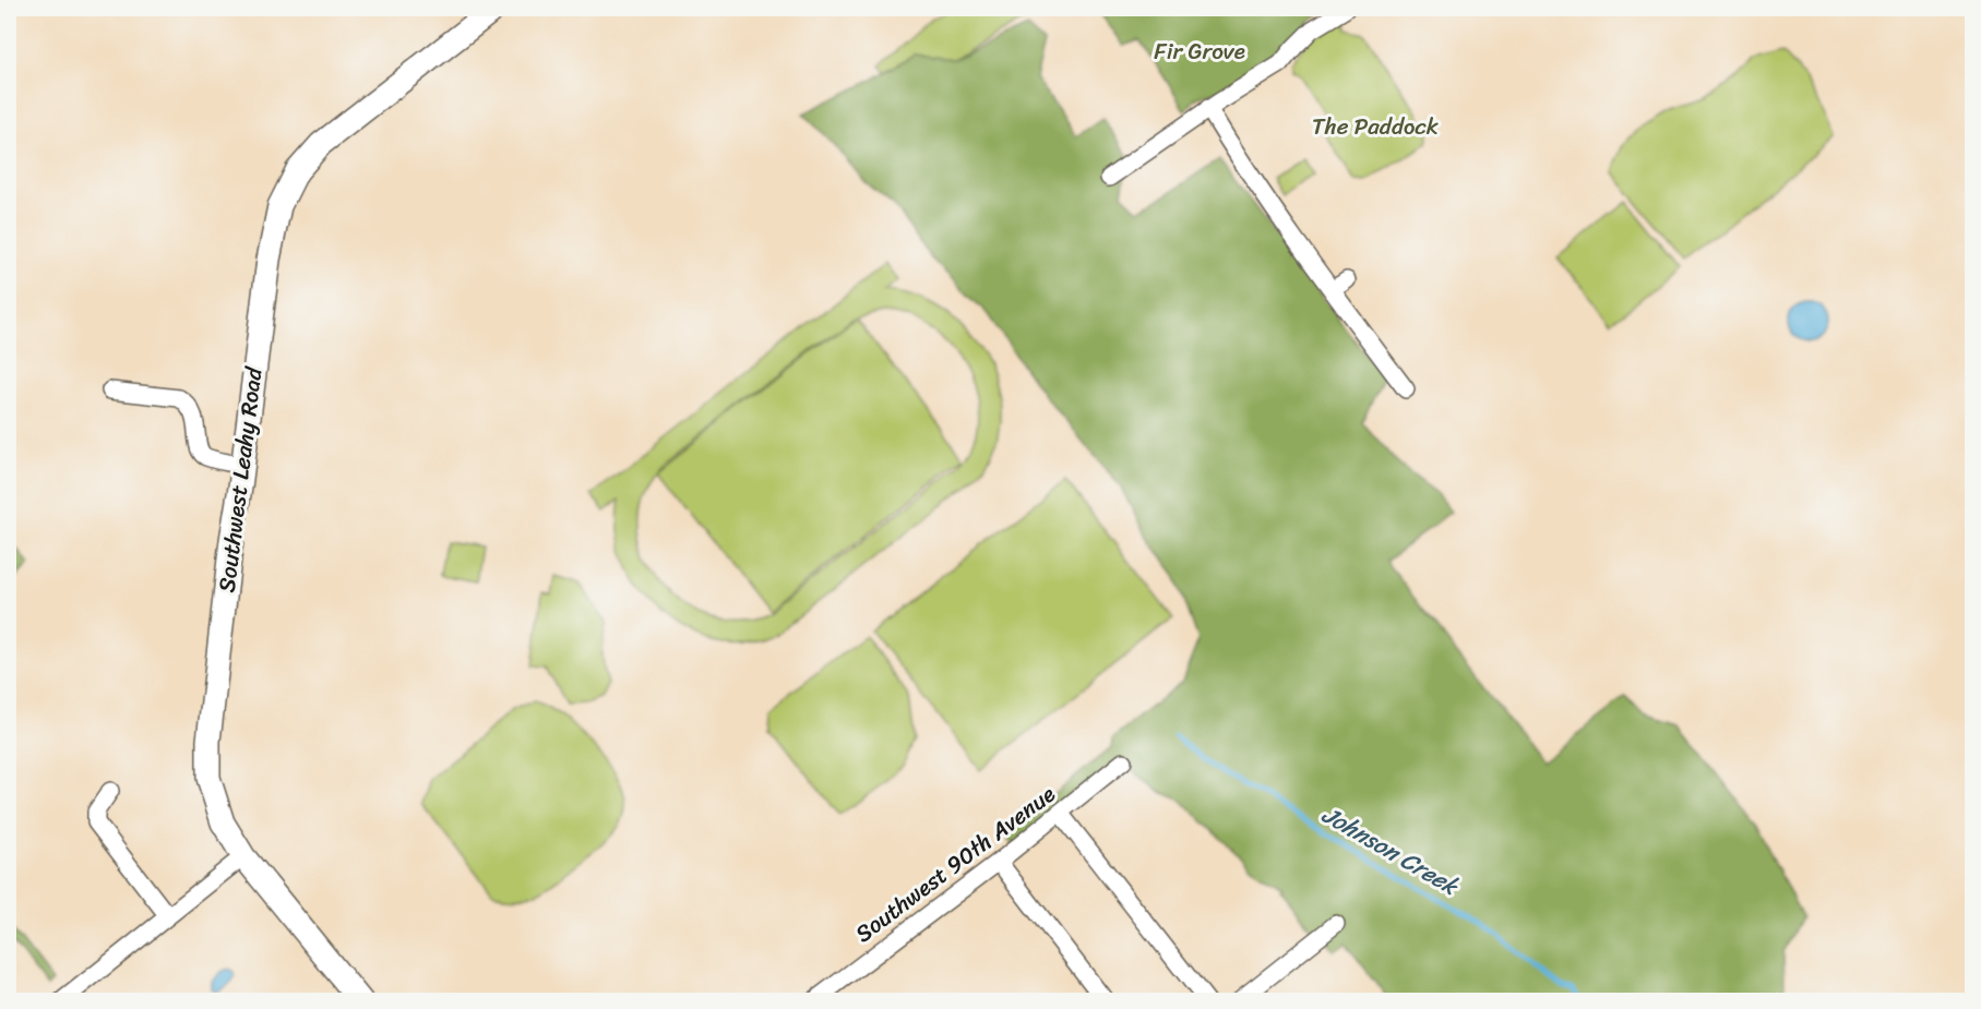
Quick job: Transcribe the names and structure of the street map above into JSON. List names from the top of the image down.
{
  "streets": {
    "street": ["Southwest Leahy Road", "Southwest 90th Avenue"]
  },
  "water": ["Johnson Creek"],
  "parks": ["Fir Grove", "The Paddock"]
}
